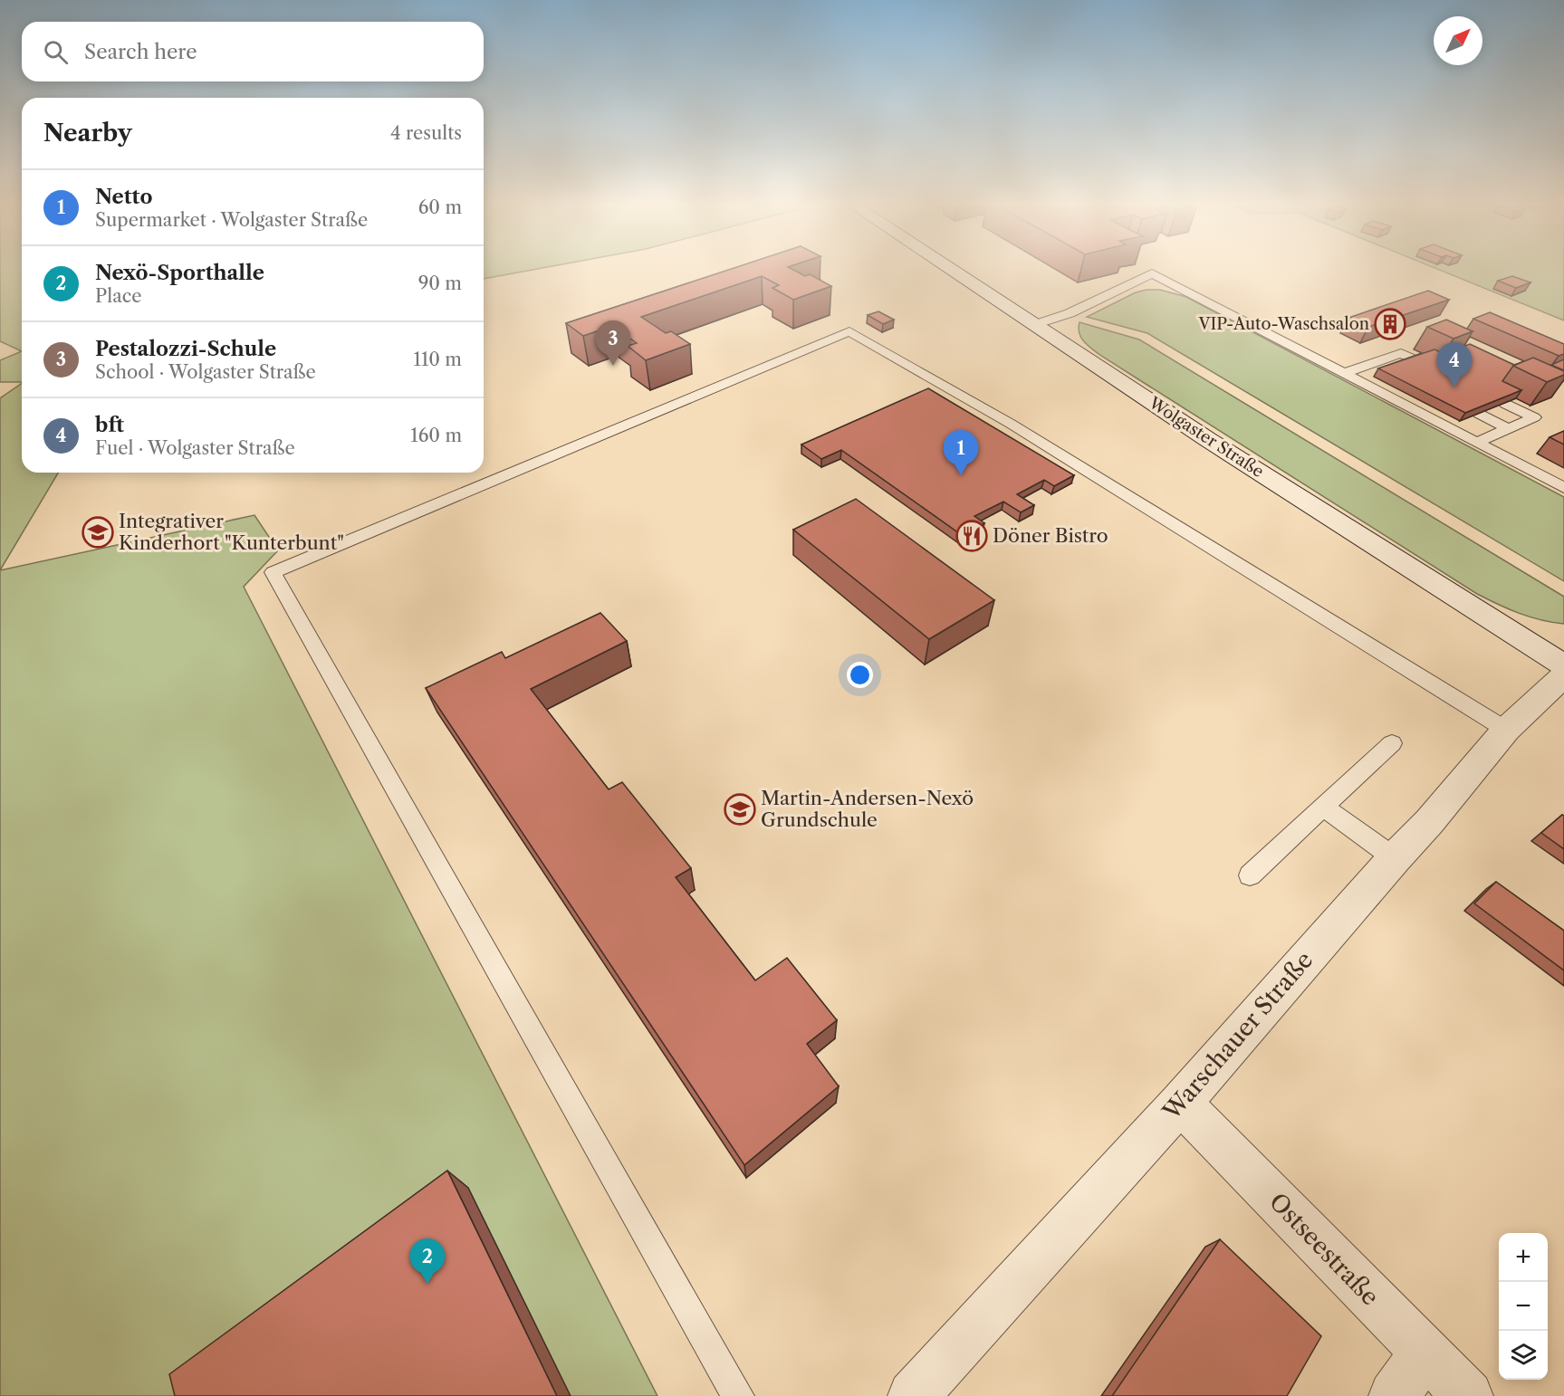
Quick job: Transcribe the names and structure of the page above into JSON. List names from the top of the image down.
{
  "streets": {
    "main road": ["Wolgaster Straße", "Warschauer Straße", "Ostseestraße"]
  },
  "crossings": [
    ["Warschauer Straße", "Ostseestraße"]
  ],
  "places": {
    "building": ["VIP-Auto-Waschsalon"],
    "school or university": ["Integrativer Kinderhort \"Kunterbunt\"", "Martin-Andersen-Nexö Grundschule"],
    "restaurant": ["Döner Bistro"]
  },
  "north": "top right",
  "page": {
    "search": "Search here",
    "heading": ["Nearby", "4 results"],
    "list": [
      {
        "mark": "1",
        "name": "Netto",
        "note": "Supermarket · Wolgaster Straße",
        "value": "60 m"
      },
      {
        "mark": "2",
        "name": "Nexö-Sporthalle",
        "note": "Place",
        "value": "90 m"
      },
      {
        "mark": "3",
        "name": "Pestalozzi-Schule",
        "note": "School · Wolgaster Straße",
        "value": "110 m"
      },
      {
        "mark": "4",
        "name": "bft",
        "note": "Fuel · Wolgaster Straße",
        "value": "160 m"
      }
    ],
    "pins": [
      "3",
      "4",
      "1",
      "2"
    ],
    "map_buttons": ["+", "−"]
  }
}
